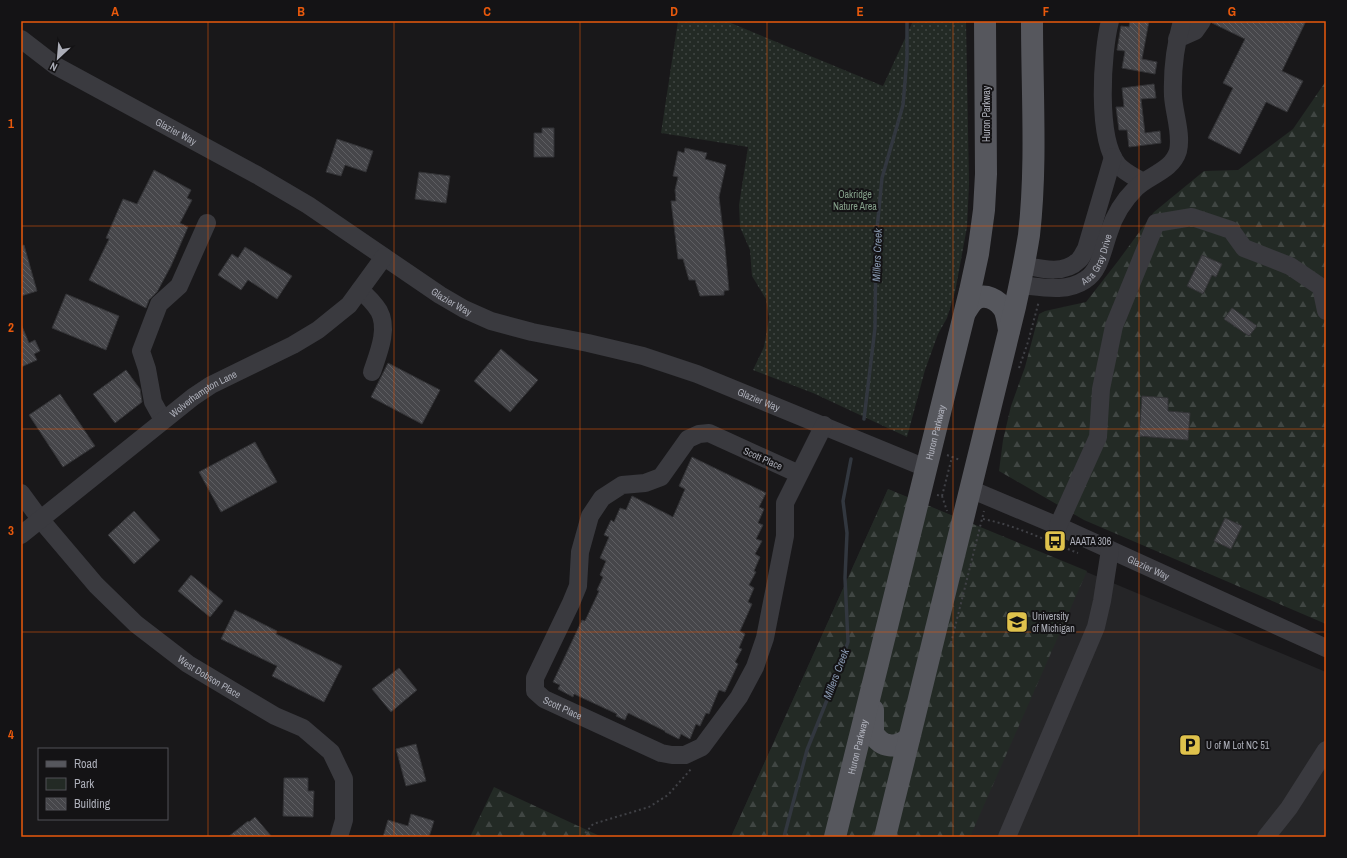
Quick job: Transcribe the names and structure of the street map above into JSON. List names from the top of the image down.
{
  "streets": {
    "main road": ["Huron Parkway"],
    "street": [
      "Glazier Way",
      "Asa Gray Drive",
      "Wolverhampton Lane",
      "Scott Place",
      "West Dobson Place"
    ]
  },
  "crossings": [
    ["Huron Parkway", "Glazier Way"],
    ["Glazier Way", "Wolverhampton Lane"],
    ["Wolverhampton Lane", "West Dobson Place"]
  ],
  "water": ["Millers Creek"],
  "parks": ["Oakridge Nature Area"],
  "places": {
    "bus stop": ["AAATA 306"],
    "school or university": ["University of Michigan"],
    "parking": ["U of M Lot NC 51"]
  },
  "legend": ["Road", "Park", "Building"],
  "north": "bottom left",
  "grid": {
    "columns": [
      "A",
      "B",
      "C",
      "D",
      "E",
      "F",
      "G"
    ],
    "rows": [
      "1",
      "2",
      "3",
      "4"
    ]
  }
}
